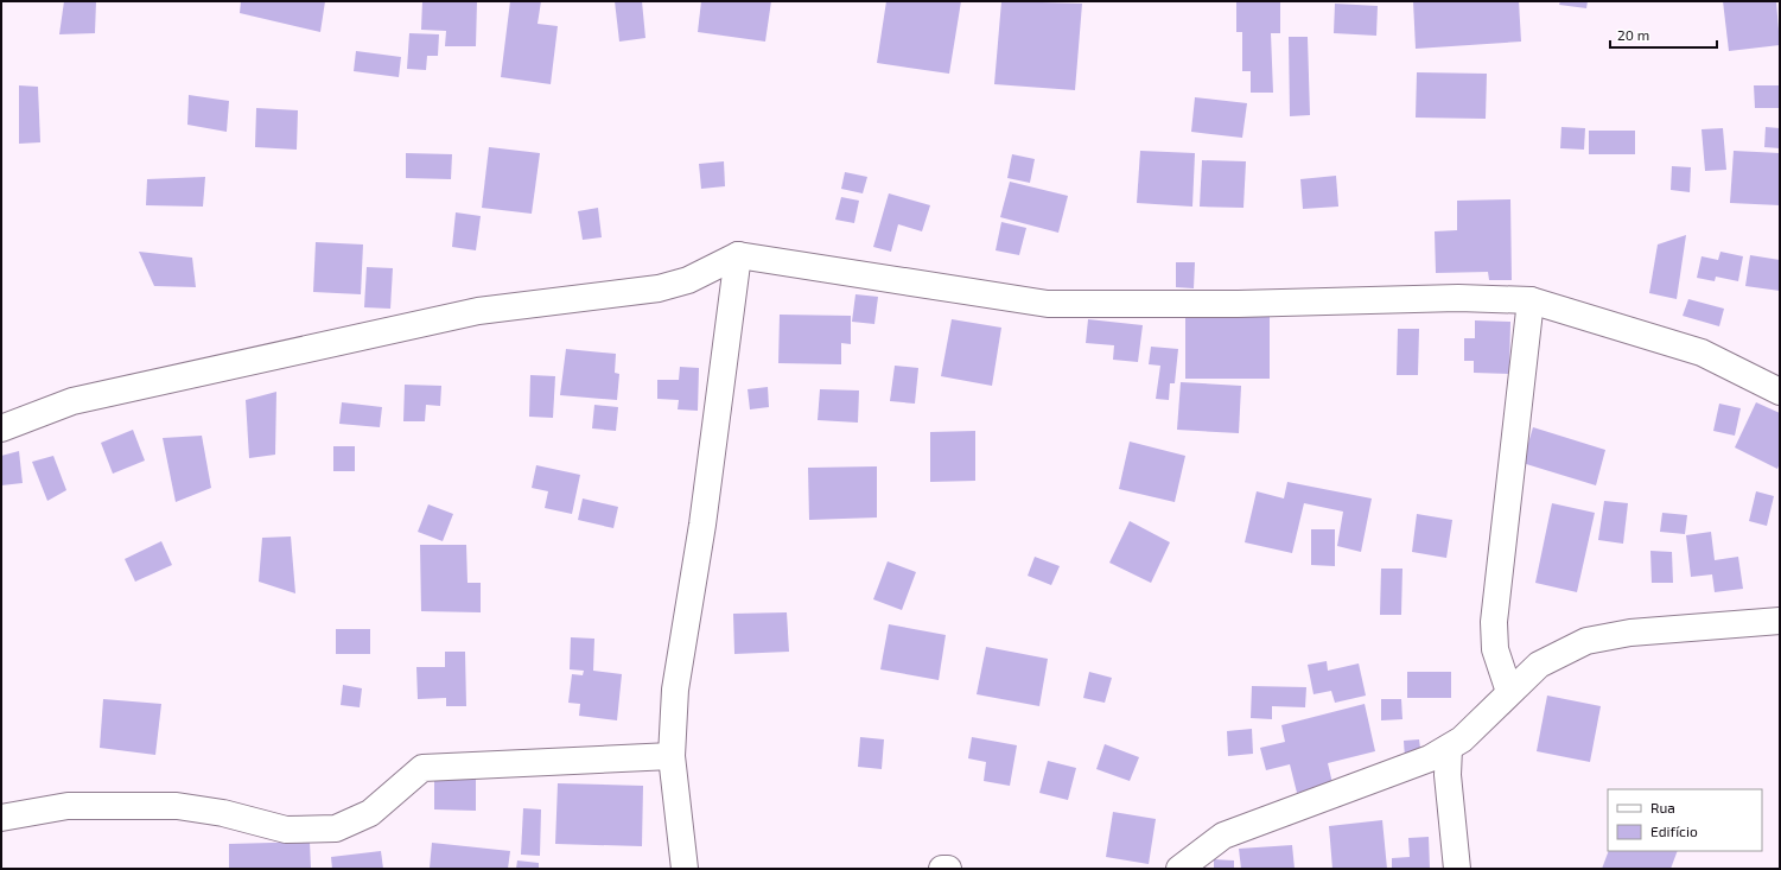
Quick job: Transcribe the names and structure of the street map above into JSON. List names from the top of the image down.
{
  "legend": ["Rua", "Edifício"],
  "scale_bar": "20 m"
}
